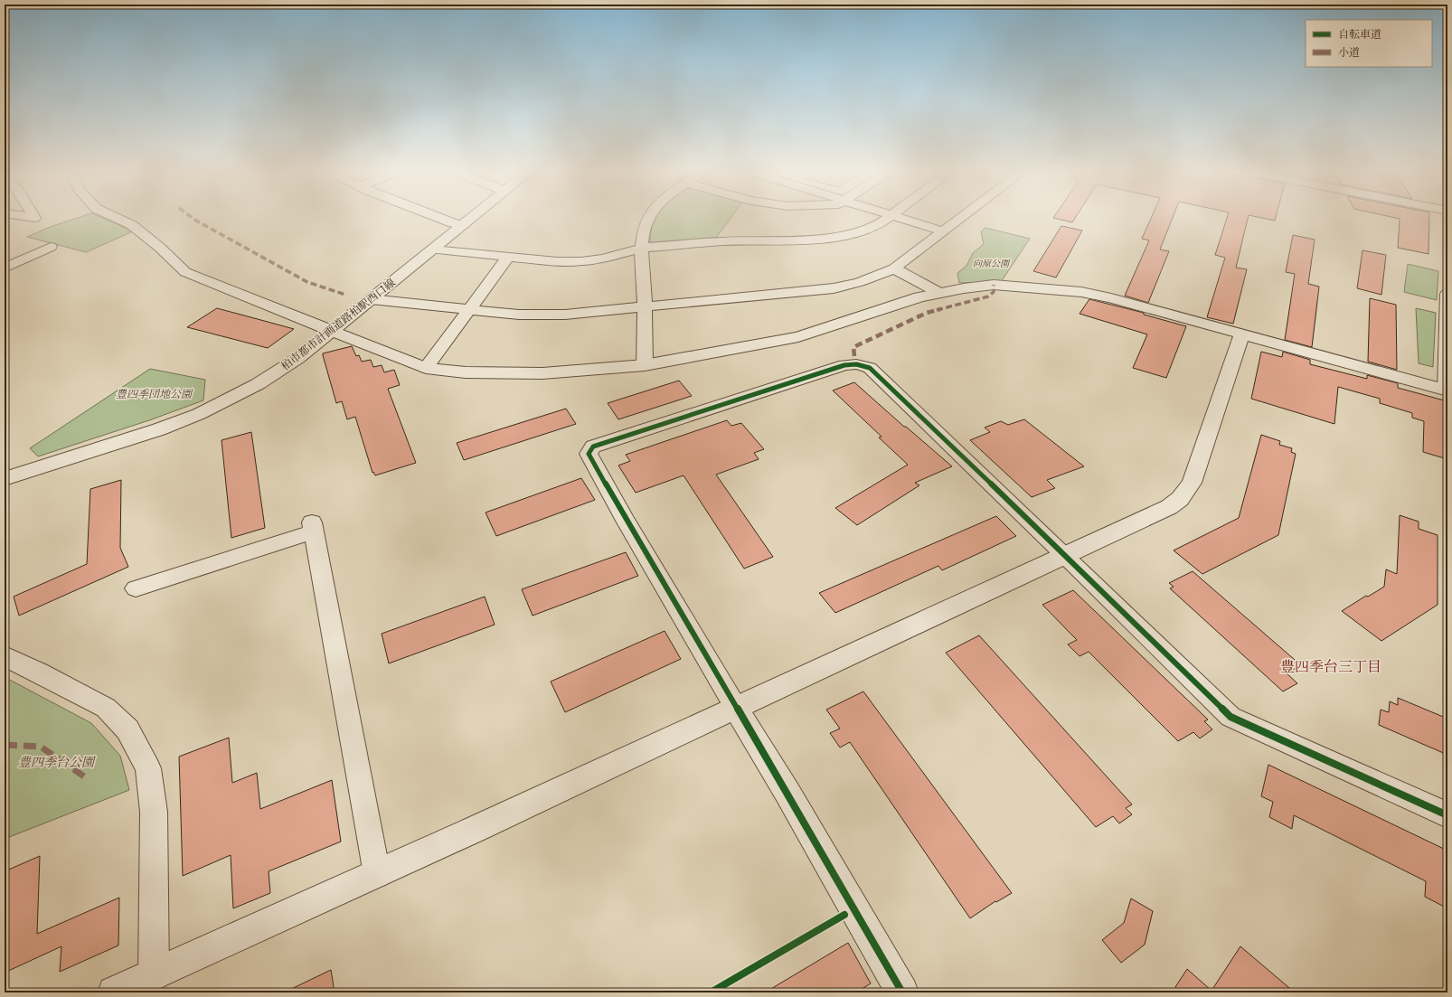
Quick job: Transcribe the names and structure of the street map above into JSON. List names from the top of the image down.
{
  "streets": {
    "street": ["柏市都市計画道路柏駅西口線"]
  },
  "districts": ["豊四季台三丁目"],
  "parks": ["向原公園", "豊四季団地公園", "豊四季台公園"],
  "legend": ["自転車道", "小道"]
}
